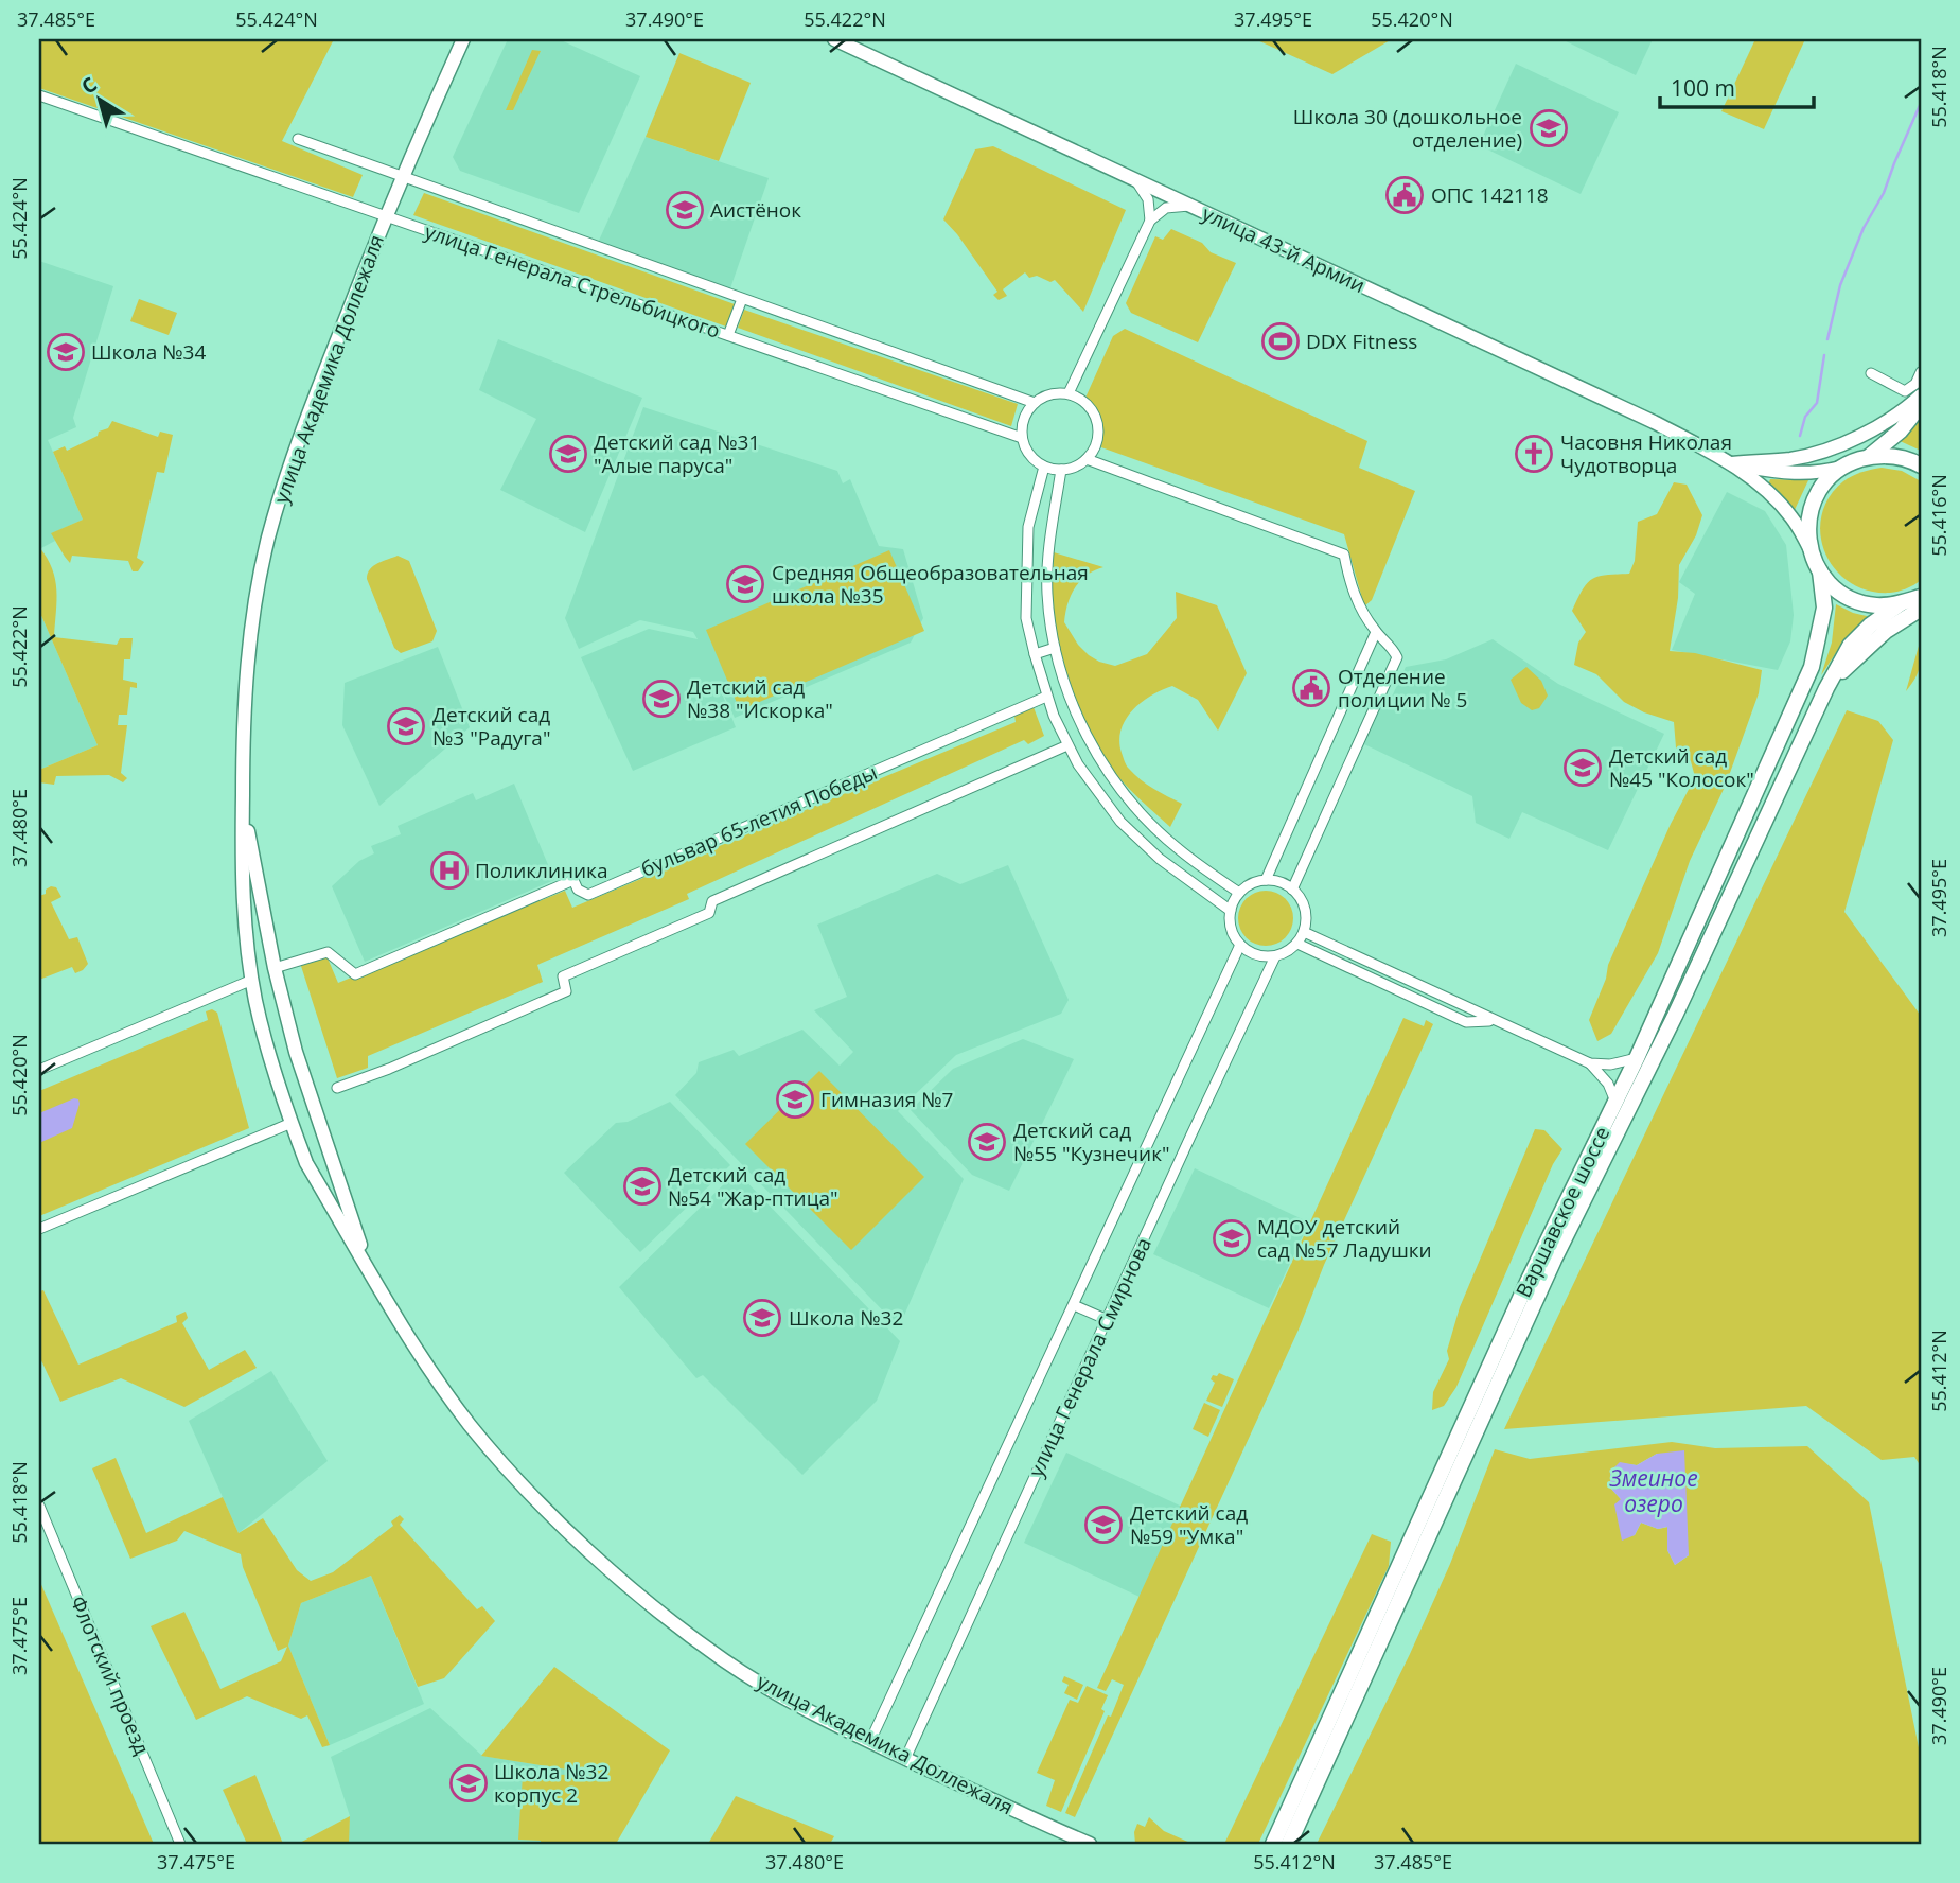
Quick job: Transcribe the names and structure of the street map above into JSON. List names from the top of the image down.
{
  "streets": {
    "main road": ["улица 43-й Армии", "улица Академика Доллежаля", "Варшавское шоссе"],
    "street": [
      "улица Генерала Стрельбицкого",
      "бульвар 65-летия Победы",
      "улица Генерала Смирнова",
      "Флотский проезд"
    ]
  },
  "crossings": [
    ["улица Генерала Стрельбицкого", "улица Академика Доллежаля"],
    ["улица Академика Доллежаля", "бульвар 65-летия Победы"],
    ["улица Академика Доллежаля", "улица Генерала Смирнова"]
  ],
  "water": ["Змеиное озеро"],
  "places": {
    "school or university": [
      "Школа 30 (дошкольное отделение)",
      "Аистёнок",
      "Школа №34",
      "Детский сад №31 \"Алые паруса\"",
      "Средняя Общеобразовательная школа №35",
      "Детский сад №38 \"Искорка\"",
      "Детский сад №3 \"Радуга\"",
      "Детский сад №45 \"Колосок\"",
      "Гимназия №7",
      "Детский сад №55 \"Кузнечик\"",
      "Детский сад №54 \"Жар-птица\"",
      "МДОУ детский сад №57 Ладушки",
      "Школа №32",
      "Детский сад №59 \"Умка\"",
      "Школа №32 корпус 2"
    ],
    "public building": ["ОПС 142118", "Отделение полиции № 5"],
    "sports": ["DDX Fitness"],
    "church": ["Часовня Николая Чудотворца"],
    "hospital": ["Поликлиника"]
  },
  "scale_bar": "100 m",
  "north": "top left",
  "coordinates": [
    "37.485°E",
    "55.424°N",
    "37.490°E",
    "55.422°N",
    "37.495°E",
    "55.420°N",
    "55.418°N",
    "55.416°N",
    "37.480°E",
    "55.412°N",
    "37.475°E"
  ]
}
